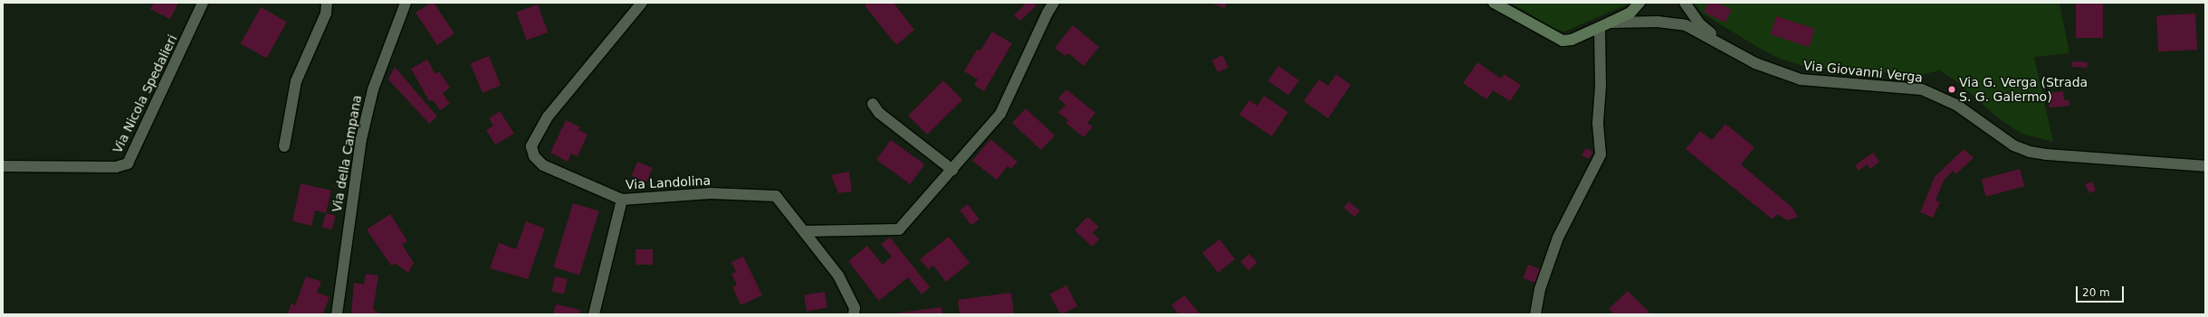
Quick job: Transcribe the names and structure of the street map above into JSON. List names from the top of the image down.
{
  "streets": {
    "street": [
      "Via Giovanni Verga",
      "Via Nicola Spedalieri",
      "Via della Campana",
      "Via Landolina"
    ]
  },
  "places": ["Via G. Verga (Strada S. G. Galermo)"],
  "scale_bar": "20 m"
}
